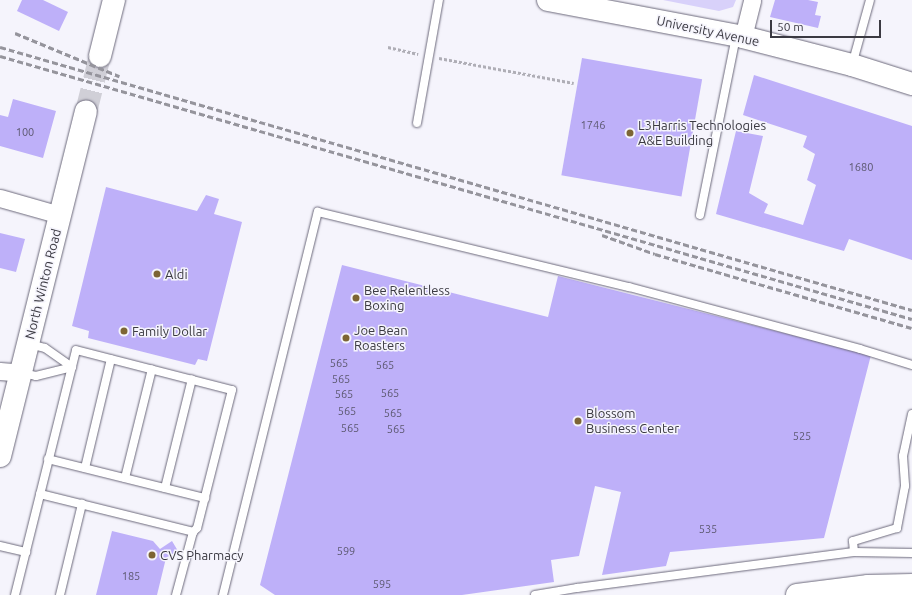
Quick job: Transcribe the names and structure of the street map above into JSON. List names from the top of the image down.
{
  "streets": {
    "main road": ["University Avenue", "North Winton Road"]
  },
  "places": [
    "L3Harris Technologies A&E Building",
    "Aldi",
    "Bee Relentless Boxing",
    "Family Dollar",
    "Joe Bean Roasters",
    "Blossom Business Center",
    "CVS Pharmacy"
  ],
  "house_numbers": [
    "1746",
    "100",
    "1680",
    "565",
    "565",
    "565",
    "565",
    "565",
    "565",
    "565",
    "565",
    "565",
    "525",
    "535",
    "599",
    "185",
    "595"
  ],
  "scale_bar": "50 m"
}
